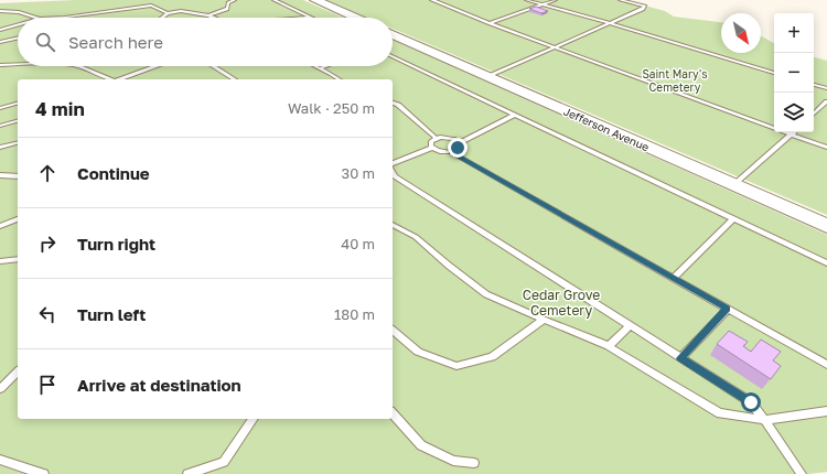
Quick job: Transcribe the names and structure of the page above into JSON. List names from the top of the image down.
{
  "streets": {
    "main road": ["Jefferson Avenue"]
  },
  "parks": ["Saint Mary's Cemetery", "Cedar Grove Cemetery"],
  "north": "bottom right",
  "page": {
    "map_buttons": ["+", "−"],
    "search": "Search here",
    "heading": ["4 min", "Walk · 250 m"],
    "list": [
      ["Continue", "30 m"],
      ["Turn right", "40 m"],
      ["Turn left", "180 m"],
      "Arrive at destination"
    ]
  }
}
